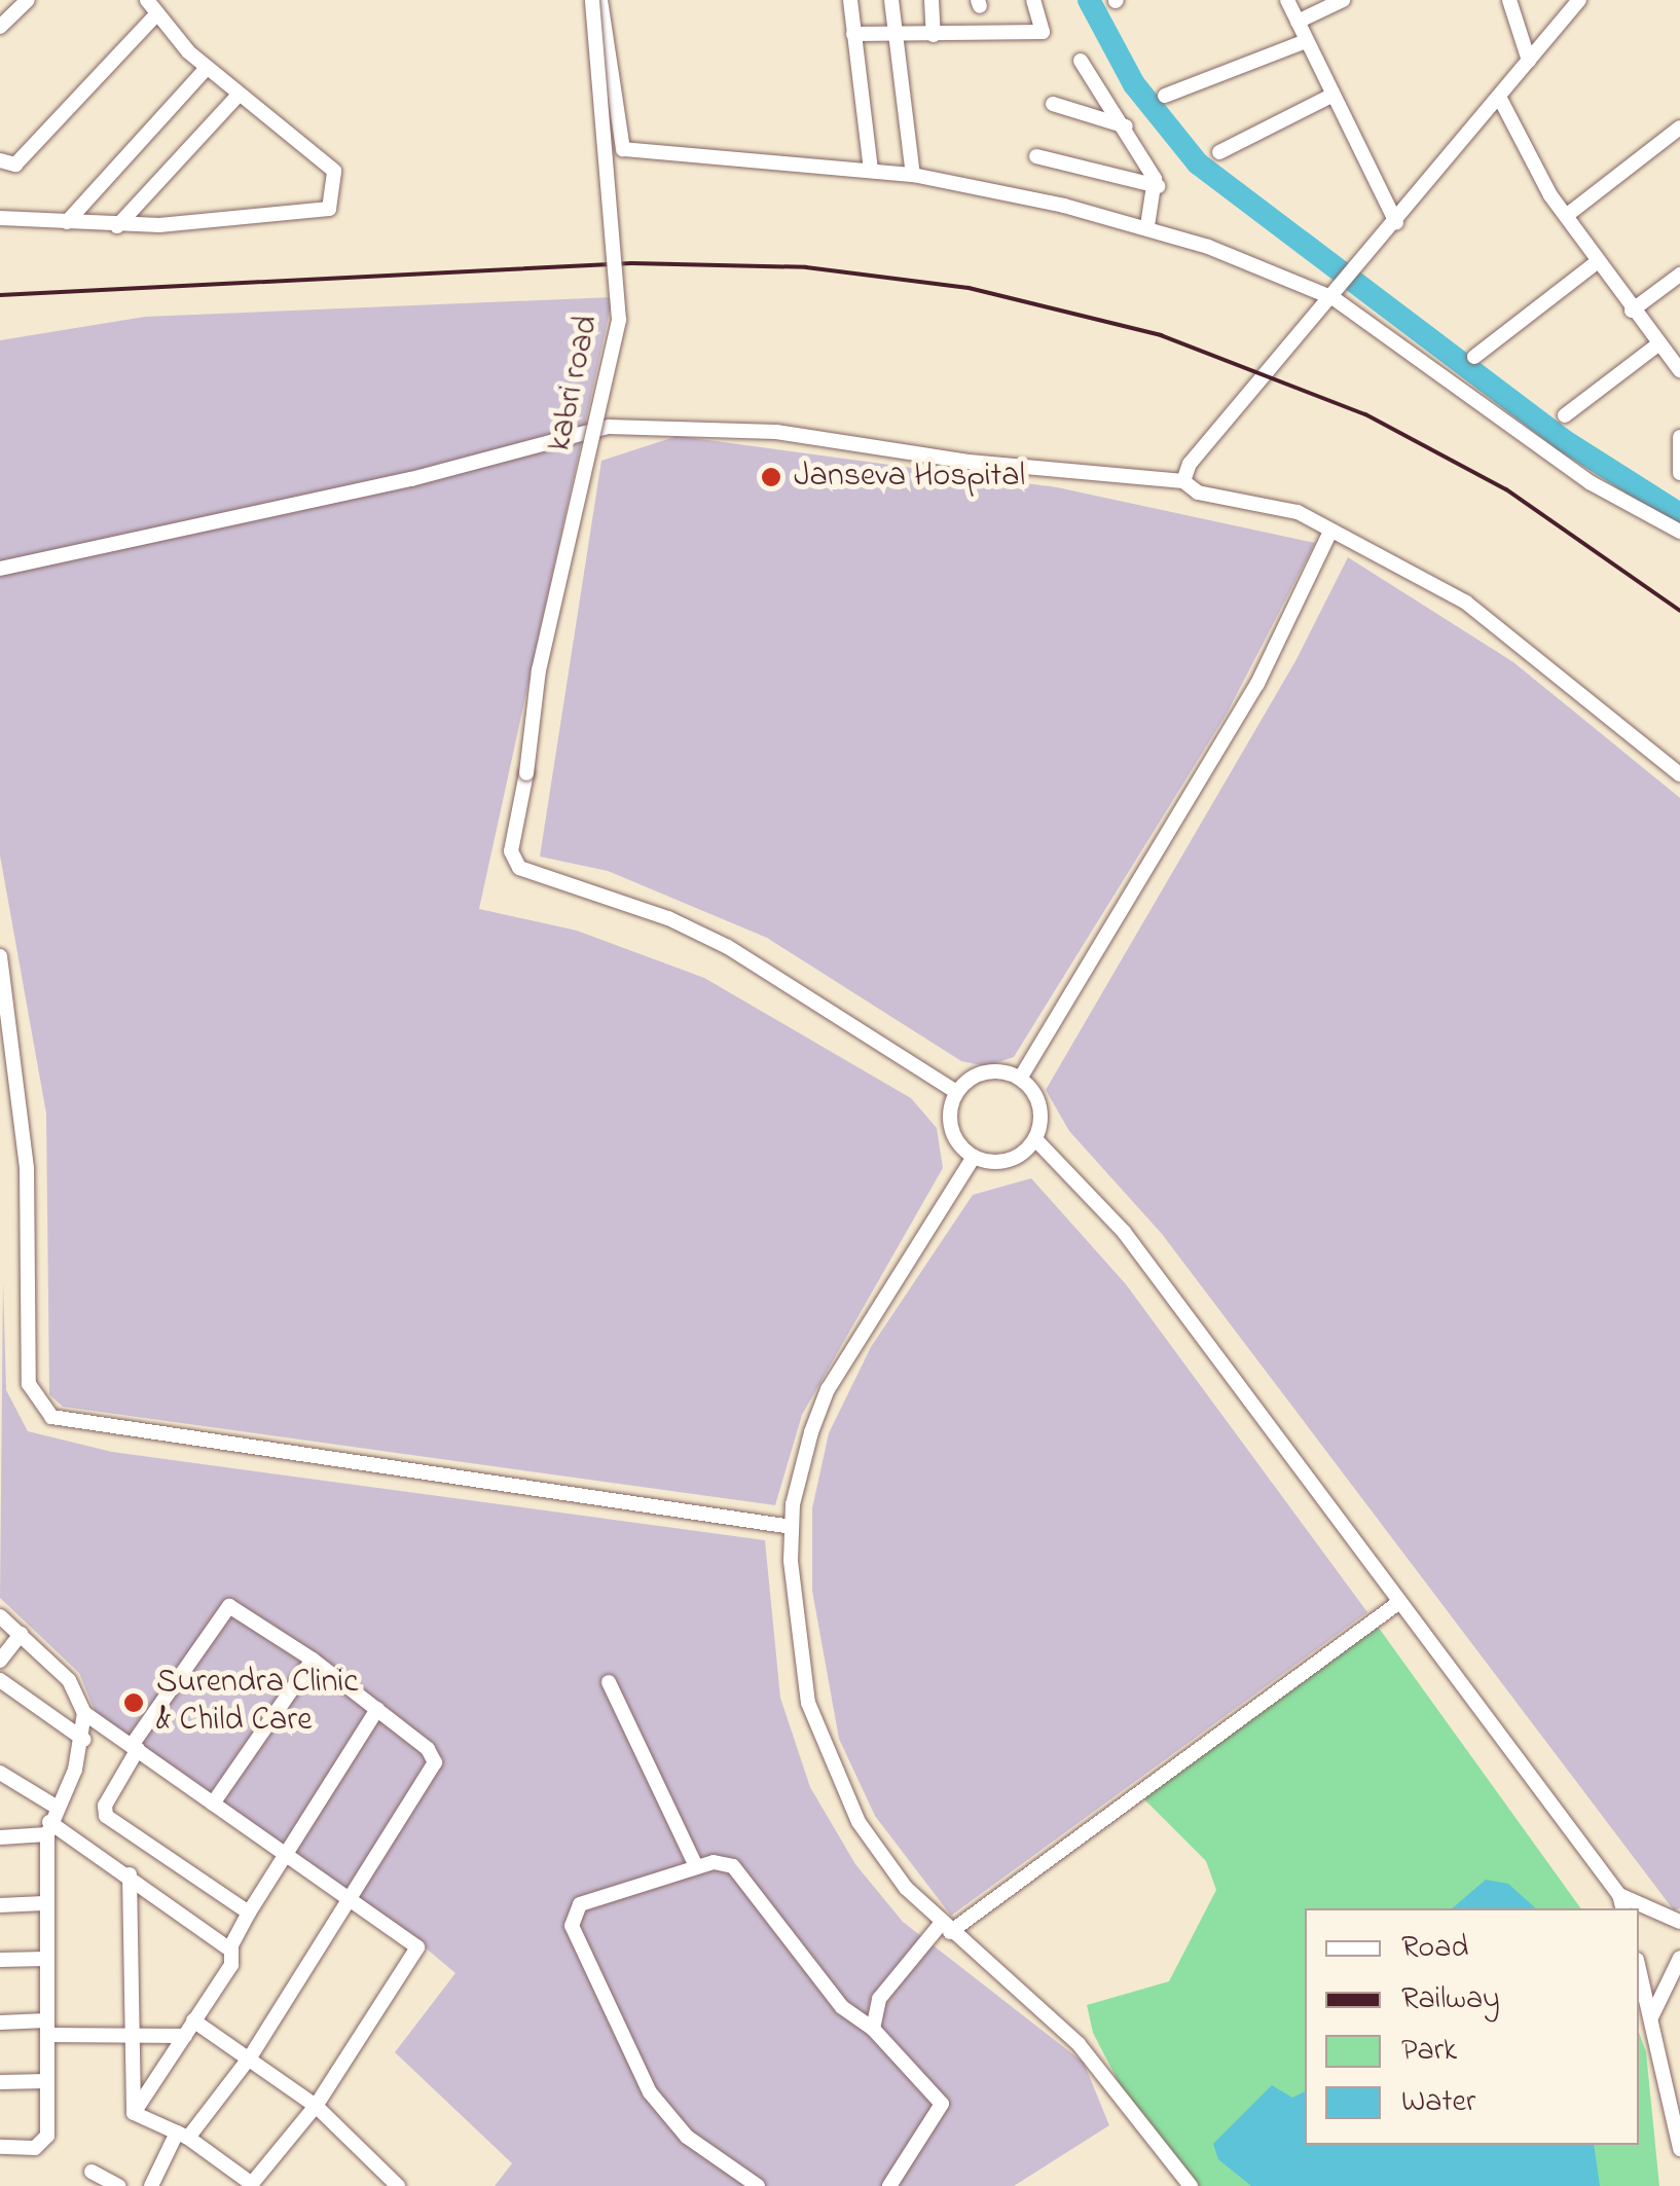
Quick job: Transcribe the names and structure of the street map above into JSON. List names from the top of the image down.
{
  "streets": {
    "street": ["kabri road"]
  },
  "places": ["Janseva Hospital", "Surendra Clinic & Child Care"],
  "legend": [
    "Road",
    "Railway",
    "Park",
    "Water"
  ]
}
